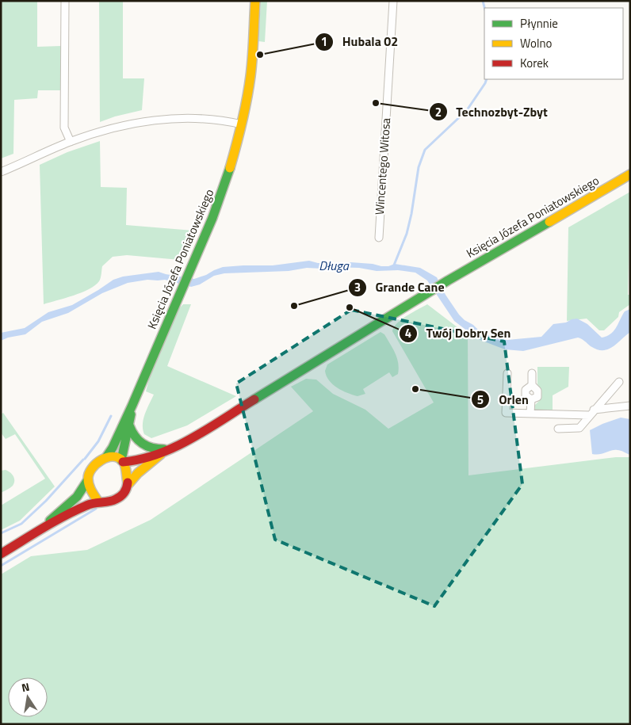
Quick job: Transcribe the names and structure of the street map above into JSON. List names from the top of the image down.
{
  "streets": {
    "main road": ["Księcia Józefa Poniatowskiego"],
    "street": ["Wincentego Witosa"]
  },
  "water": ["Długa"],
  "places": [
    "Hubala 02",
    "Technozbyt-Zbyt",
    "Grande Cane",
    "Twój Dobry Sen",
    "Orlen"
  ],
  "legend": ["Płynnie", "Wolno", "Korek"],
  "north": "top"
}
